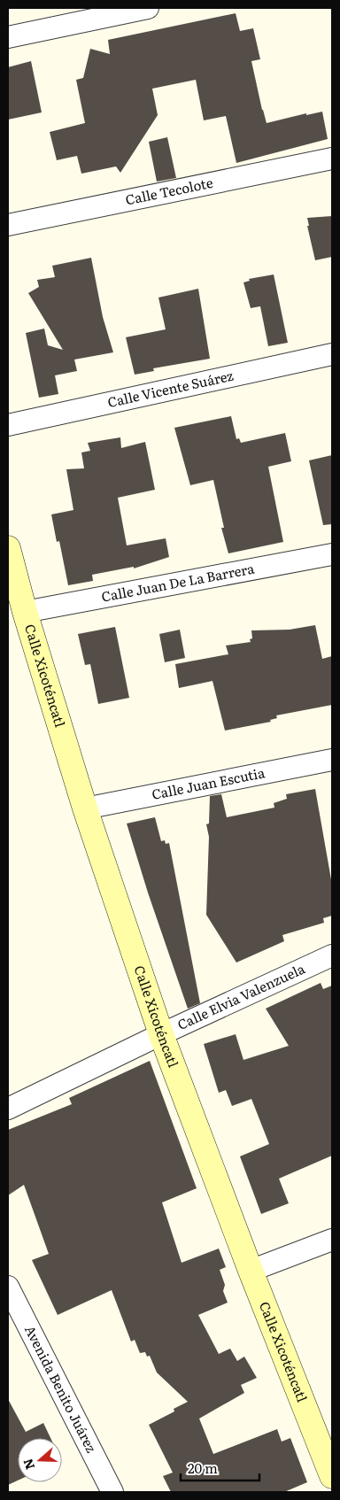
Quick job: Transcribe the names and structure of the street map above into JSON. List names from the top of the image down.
{
  "streets": {
    "main road": ["Calle Xicoténcatl"],
    "street": [
      "Calle Tecolote",
      "Calle Vicente Suárez",
      "Calle Juan De La Barrera",
      "Calle Juan Escutia",
      "Calle Elvia Valenzuela",
      "Avenida Benito Juárez"
    ]
  },
  "crossings": [
    ["Calle Juan De La Barrera", "Calle Xicoténcatl"],
    ["Calle Xicoténcatl", "Calle Juan Escutia"],
    ["Calle Xicoténcatl", "Calle Elvia Valenzuela"]
  ],
  "scale_bar": "20 m",
  "north": "left"
}
